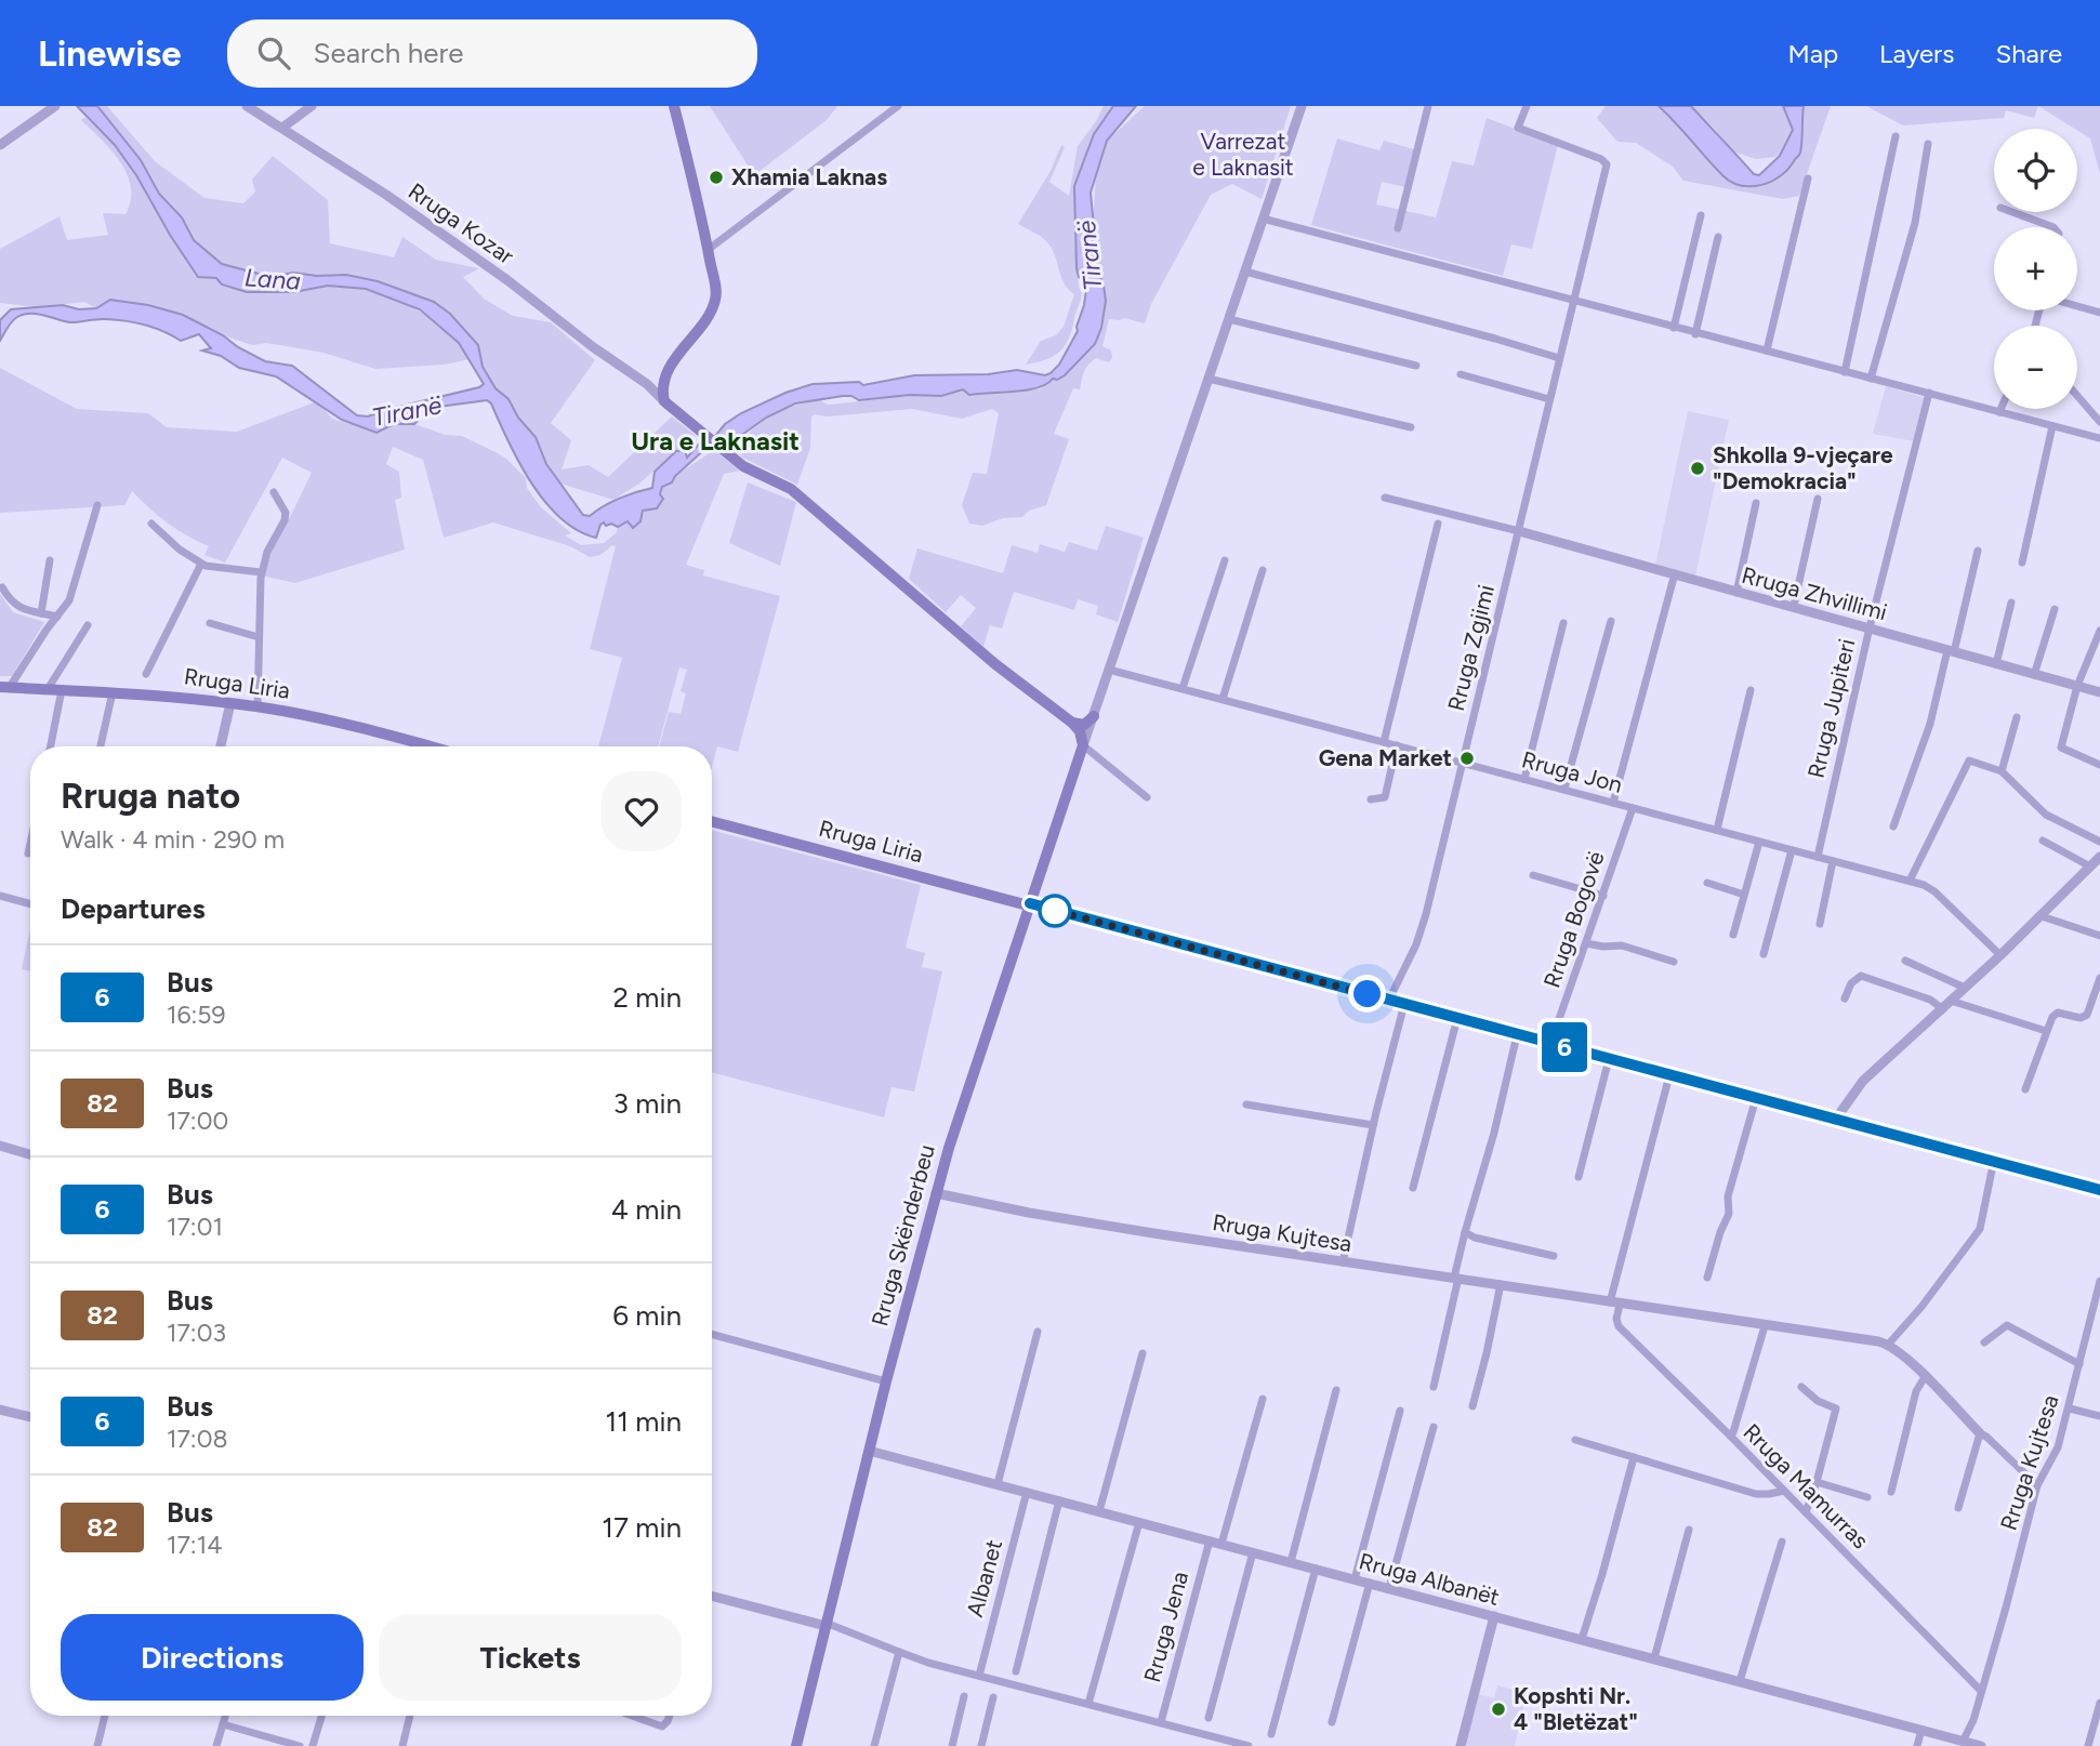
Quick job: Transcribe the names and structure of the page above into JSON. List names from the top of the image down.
{
  "streets": {
    "main road": ["Rruga Liria", "Rruga Skënderbeu"],
    "street": [
      "Rruga Kozar",
      "Rruga Zhvillimi",
      "Rruga Zgjimi",
      "Rruga Jupiteri",
      "Rruga Jon",
      "Rruga Bogovë",
      "Rruga Kujtesa",
      "Rruga Mamurras",
      "Albanet",
      "Rruga Albanët",
      "Rruga Jena"
    ]
  },
  "crossings": [
    ["Rruga Zhvillimi", "Rruga Zgjimi"],
    ["Rruga Zhvillimi", "Rruga Jupiteri"],
    ["Rruga Zgjimi", "Rruga Liria"],
    ["Rruga Zgjimi", "Rruga Jon"],
    ["Rruga Liria", "Rruga Bogovë"],
    ["Rruga Liria", "Rruga Skënderbeu"],
    ["Rruga Jupiteri", "Rruga Jon"],
    ["Rruga Jon", "Rruga Bogovë"],
    ["Rruga Kujtesa", "Rruga Skënderbeu"],
    ["Rruga Kujtesa", "Rruga Mamurras"],
    ["Rruga Kujtesa", "Rruga Albanët"],
    ["Rruga Skënderbeu", "Rruga Albanët"],
    ["Albanet", "Rruga Albanët"],
    ["Rruga Albanët", "Rruga Jena"]
  ],
  "districts": ["Ura e Laknasit"],
  "water": ["Tiranë", "Lana"],
  "parks": ["Varrezat e Laknasit"],
  "places": [
    "Xhamia Laknas",
    "Shkolla 9-vjeçare \"Demokracia\"",
    "Gena Market",
    "Kopshti Nr. 4 \"Bletëzat\""
  ],
  "lines": ["bus line 6"],
  "page": {
    "header": "Linewise",
    "search": "Search here",
    "nav": ["Map", "Layers", "Share"],
    "on_map": "6",
    "map_buttons": ["+", "−"],
    "heading": [
      ["Rruga nato", "Walk · 4 min · 290 m"],
      "Departures"
    ],
    "list": [
      {
        "mark": "6",
        "name": "Bus",
        "note": "16:59",
        "value": "2 min"
      },
      {
        "mark": "82",
        "name": "Bus",
        "note": "17:00",
        "value": "3 min"
      },
      {
        "mark": "6",
        "name": "Bus",
        "note": "17:01",
        "value": "4 min"
      },
      {
        "mark": "82",
        "name": "Bus",
        "note": "17:03",
        "value": "6 min"
      },
      {
        "mark": "6",
        "name": "Bus",
        "note": "17:08",
        "value": "11 min"
      },
      {
        "mark": "82",
        "name": "Bus",
        "note": "17:14",
        "value": "17 min"
      }
    ],
    "buttons": ["Directions", "Tickets"]
  }
}
